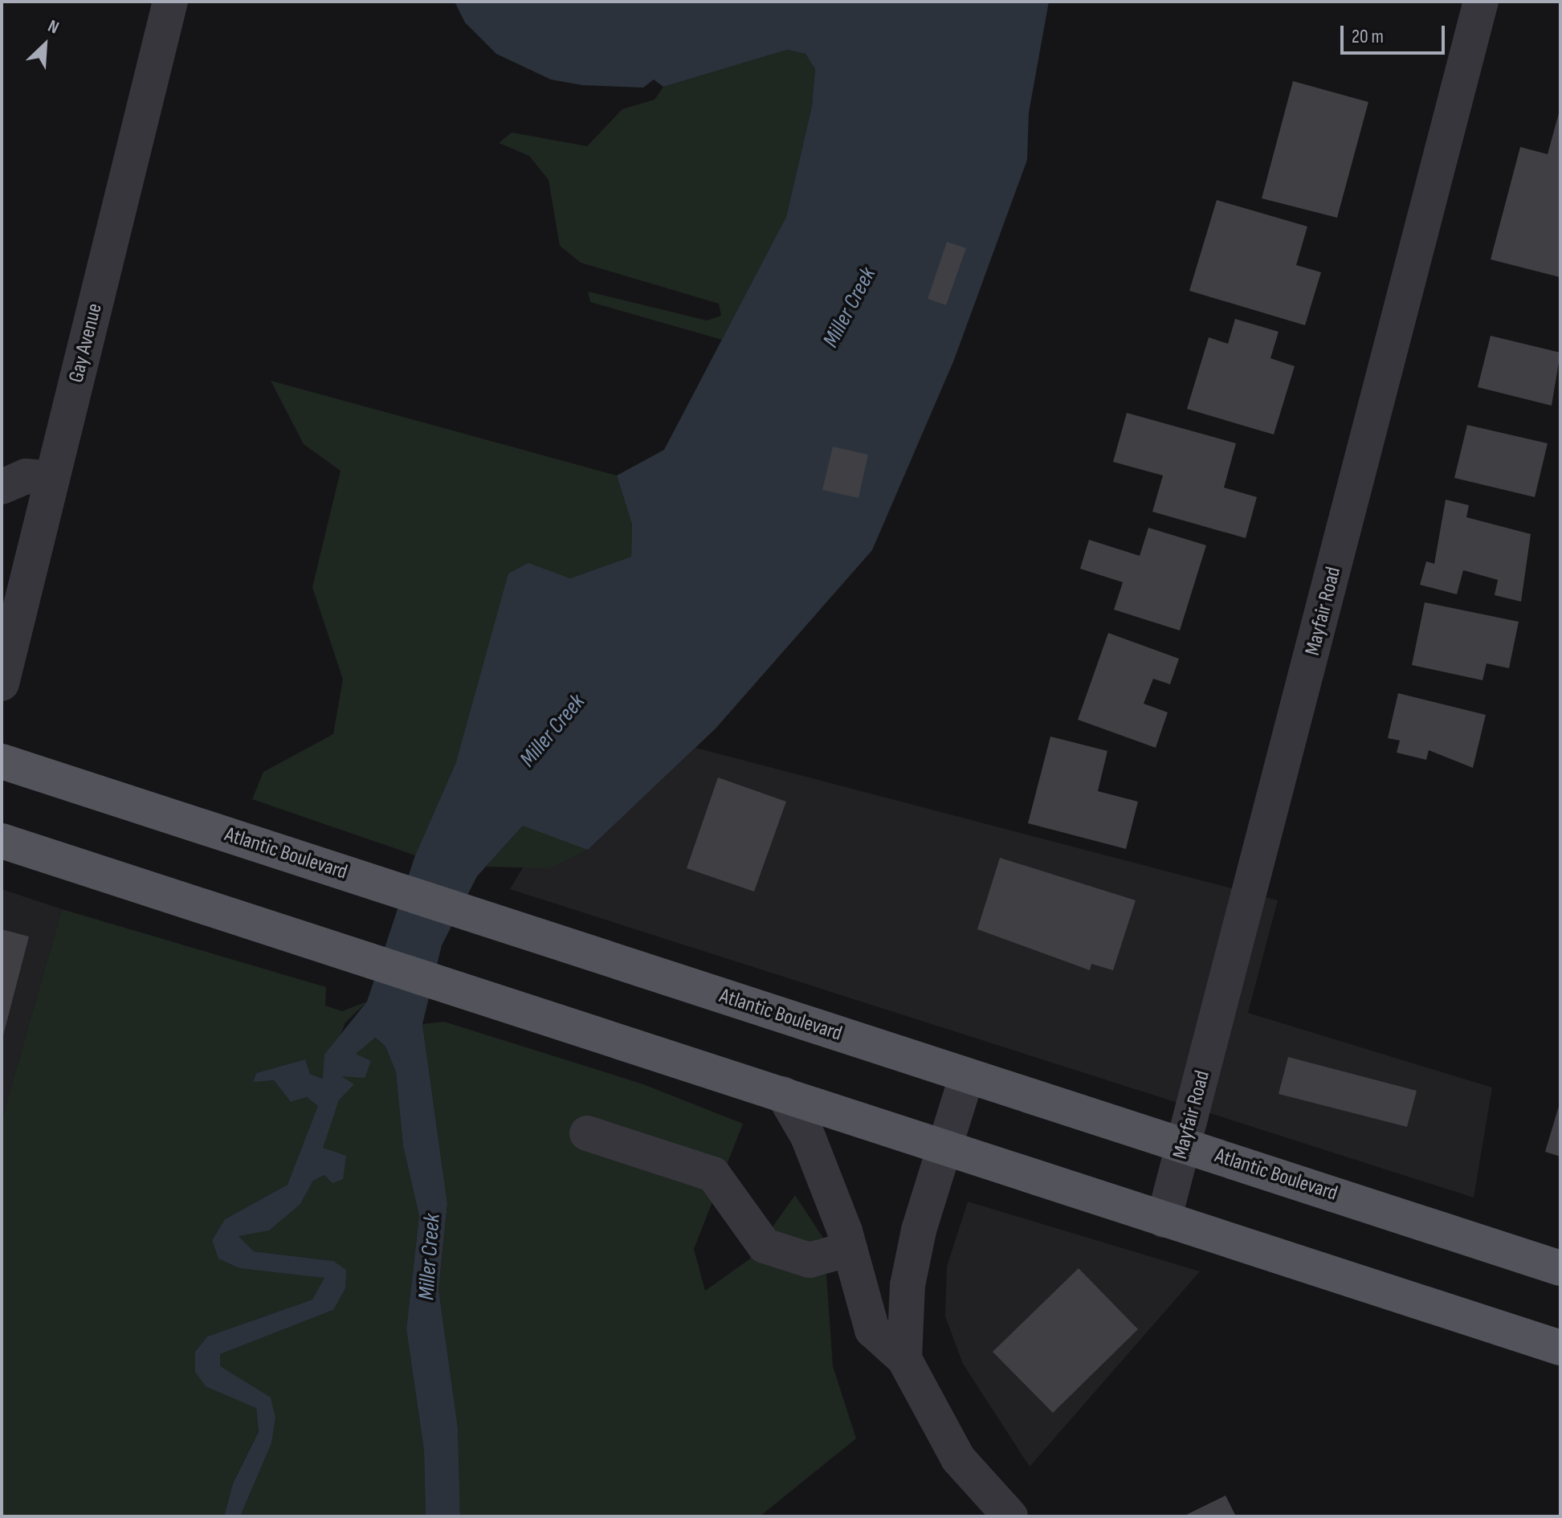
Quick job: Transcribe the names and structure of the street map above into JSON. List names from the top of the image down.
{
  "streets": {
    "main road": ["Atlantic Boulevard"],
    "street": ["Gay Avenue", "Mayfair Road"]
  },
  "crossings": [
    ["Mayfair Road", "Atlantic Boulevard"]
  ],
  "water": ["Miller Creek"],
  "scale_bar": "20 m",
  "north": "top right"
}
